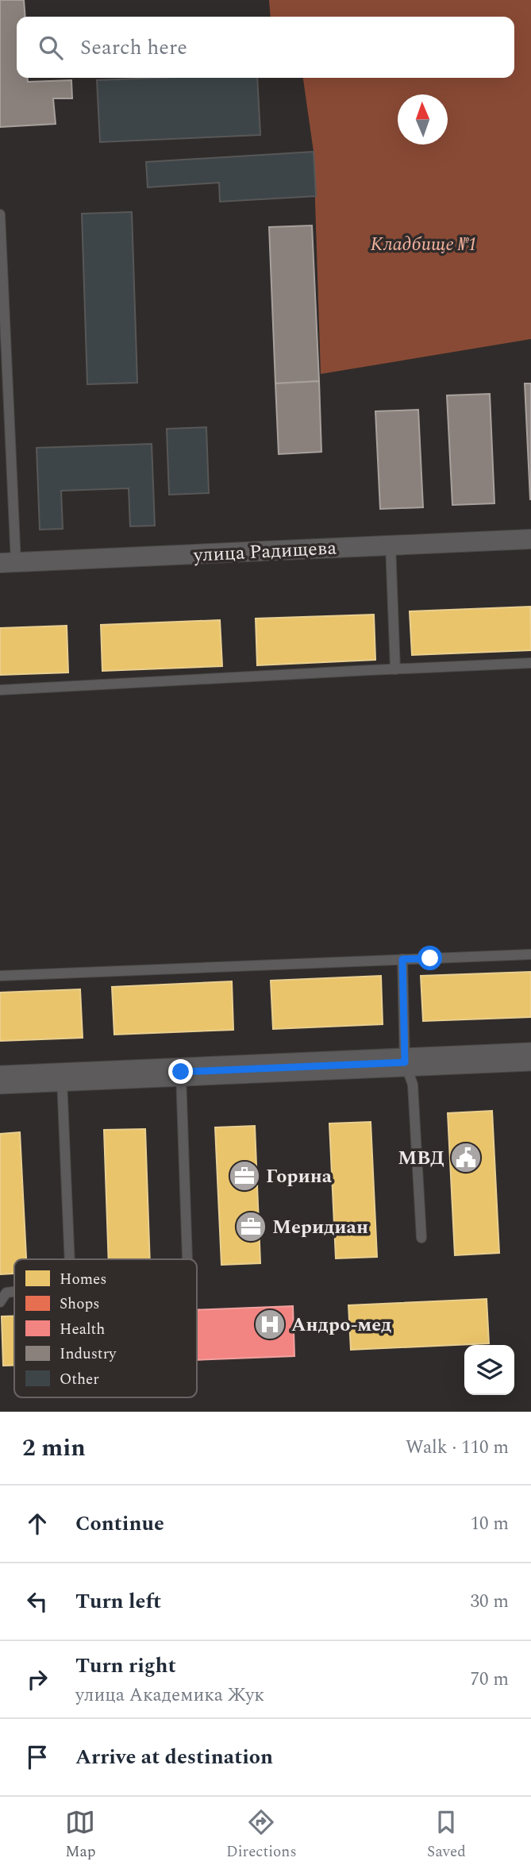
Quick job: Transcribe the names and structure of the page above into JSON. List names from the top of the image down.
{
  "streets": {
    "street": ["улица Радищева"]
  },
  "parks": ["Кладбище №1"],
  "places": {
    "public building": ["МВД"],
    "office": ["Горина", "Меридиан"],
    "hospital": ["Андро-мед"]
  },
  "legend": [
    "Homes",
    "Shops",
    "Health",
    "Industry",
    "Other"
  ],
  "north": "top",
  "page": {
    "search": "Search here",
    "heading": ["2 min", "Walk · 110 m"],
    "list": [
      ["Continue", "10 m"],
      ["Turn left", "30 m"],
      ["Turn right", "улица Академика Жук", "70 m"],
      "Arrive at destination"
    ],
    "nav": ["Map", "Directions", "Saved"]
  }
}
